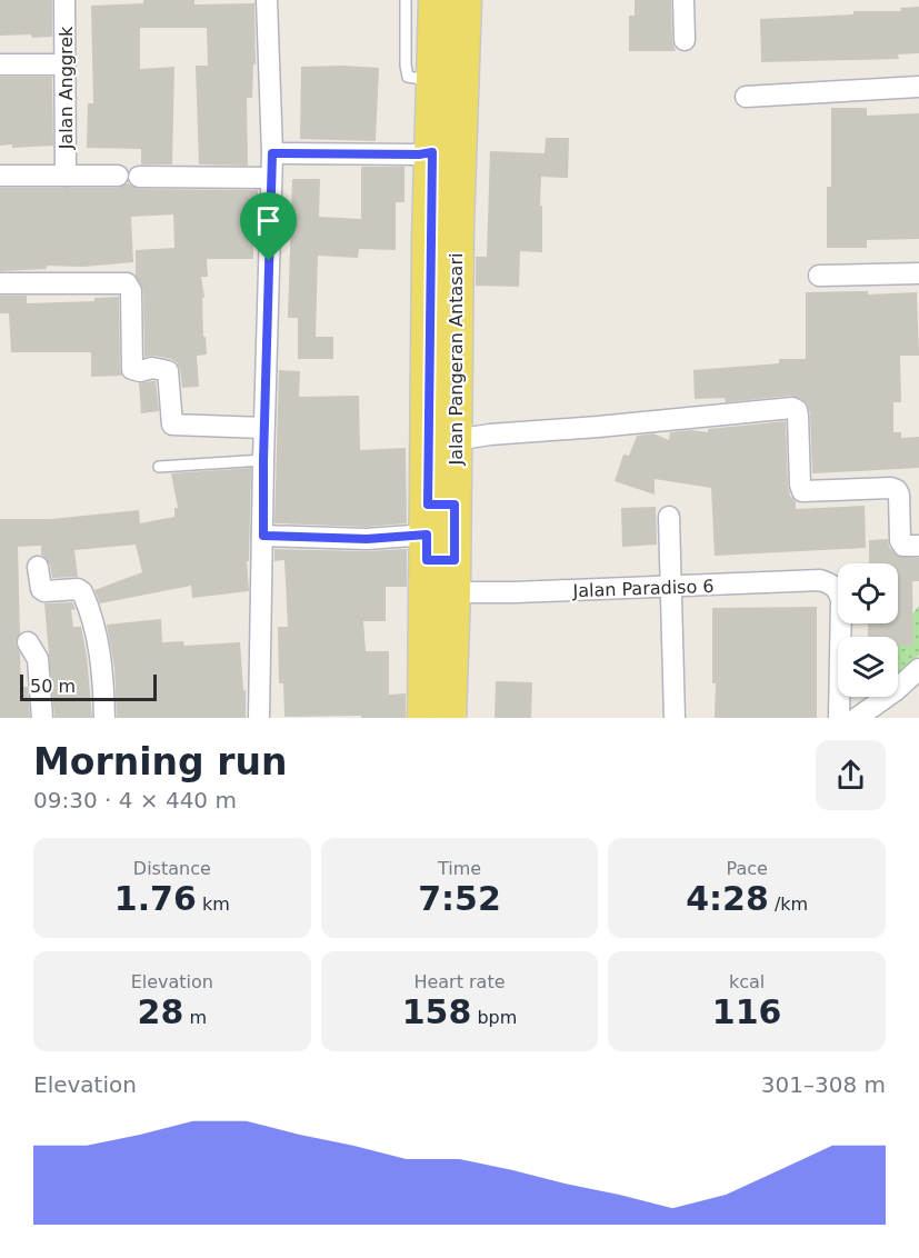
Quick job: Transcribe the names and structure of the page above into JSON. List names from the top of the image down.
{
  "streets": {
    "main road": ["Jalan Pangeran Antasari"],
    "street": ["Jalan Anggrek", "Jalan Paradiso 6"]
  },
  "crossings": [
    ["Jalan Pangeran Antasari", "Jalan Paradiso 6"]
  ],
  "scale_bar": "50 m",
  "page": {
    "scale": "50 m",
    "heading": ["Morning run", "09:30 · 4 × 440 m"],
    "stats": [
      ["Distance", "1.76 km"],
      ["Time", "7:52"],
      ["Pace", "4:28 /km"],
      ["Elevation", "28 m"],
      ["Heart rate", "158 bpm"],
      ["kcal", "116"]
    ],
    "chart": ["Elevation", "301–308 m"]
  }
}
